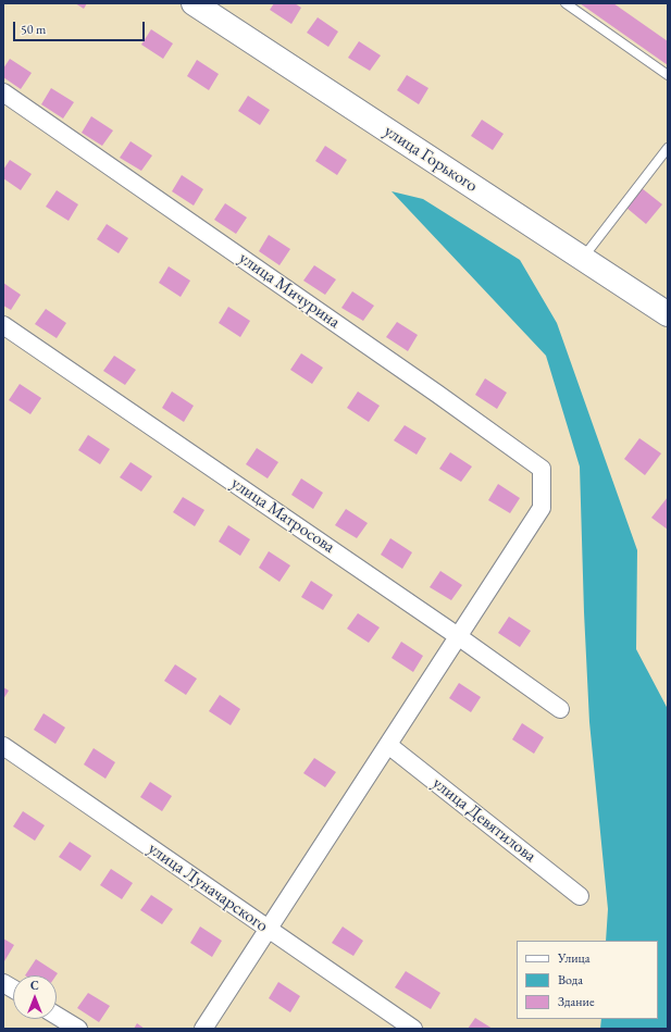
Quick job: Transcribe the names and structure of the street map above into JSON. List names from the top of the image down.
{
  "streets": {
    "main road": ["улица Горького"],
    "street": [
      "улица Мичурина",
      "улица Матросова",
      "улица Девятилова",
      "улица Луначарского"
    ]
  },
  "crossings": [
    ["улица Мичурина", "улица Матросова"]
  ],
  "legend": ["Улица", "Вода", "Здание"],
  "scale_bar": "50 m",
  "north": "top"
}
